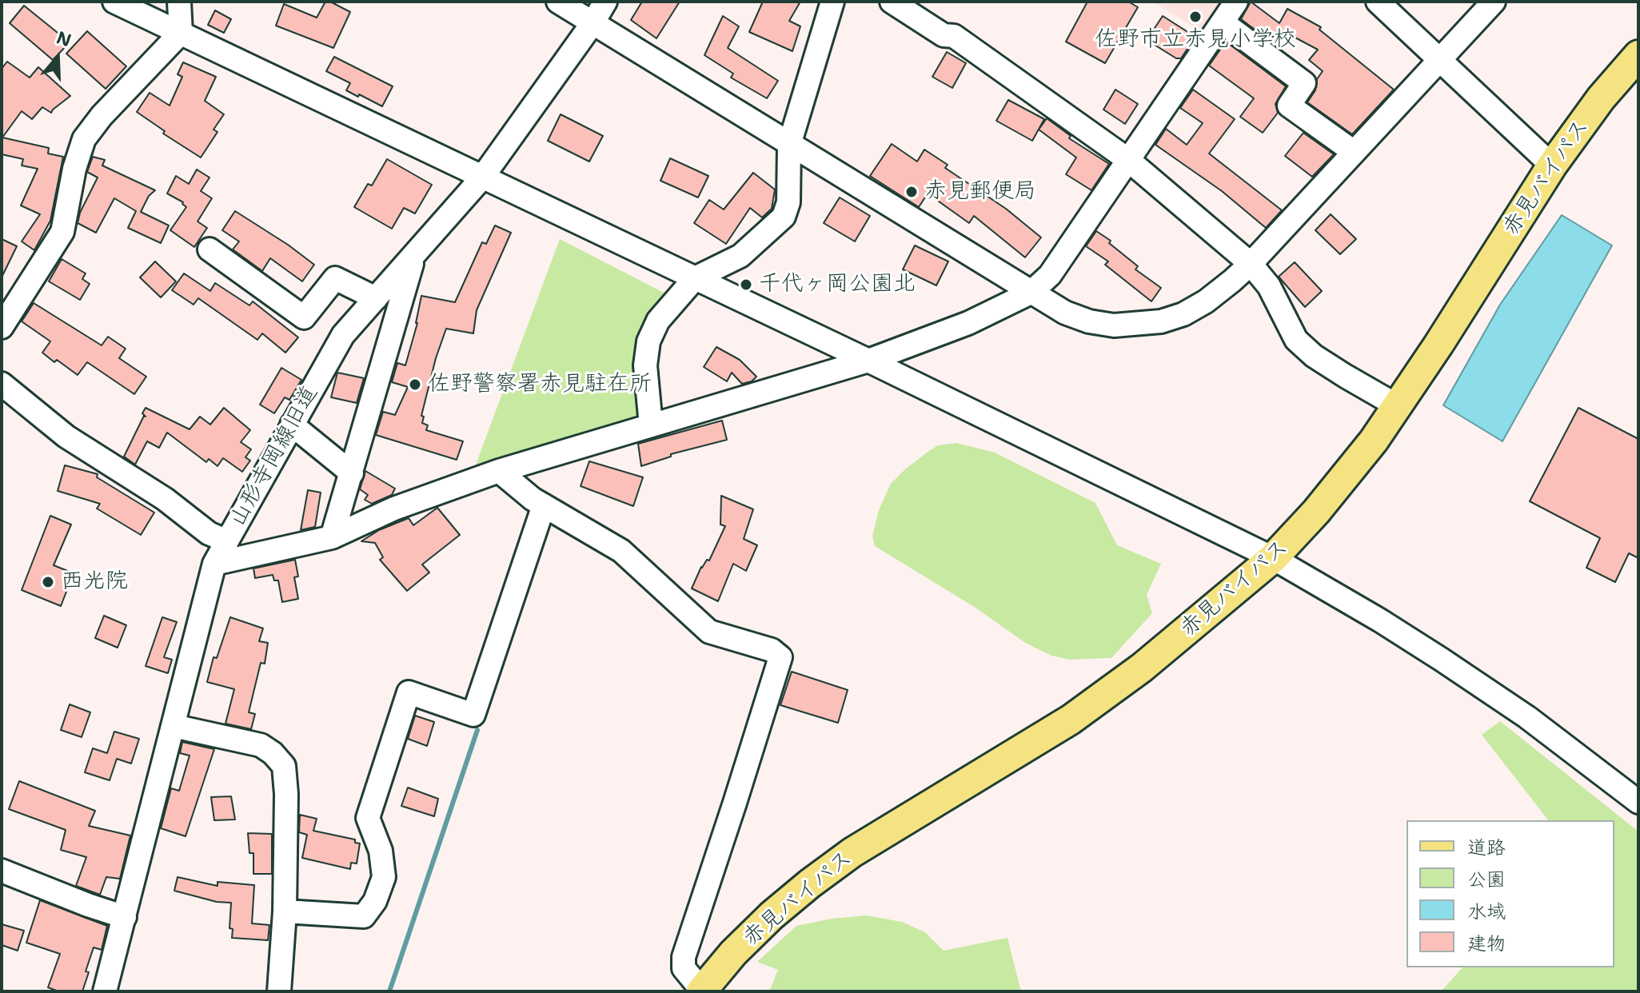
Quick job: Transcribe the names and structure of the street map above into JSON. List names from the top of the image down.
{
  "streets": {
    "main road": ["赤見バイパス"],
    "street": ["山形寺岡線旧道"]
  },
  "places": [
    "佐野市立赤見小学校",
    "赤見郵便局",
    "千代ヶ岡公園北",
    "佐野警察署赤見駐在所",
    "西光院"
  ],
  "legend": [
    "道路",
    "公園",
    "水域",
    "建物"
  ],
  "north": "top"
}
